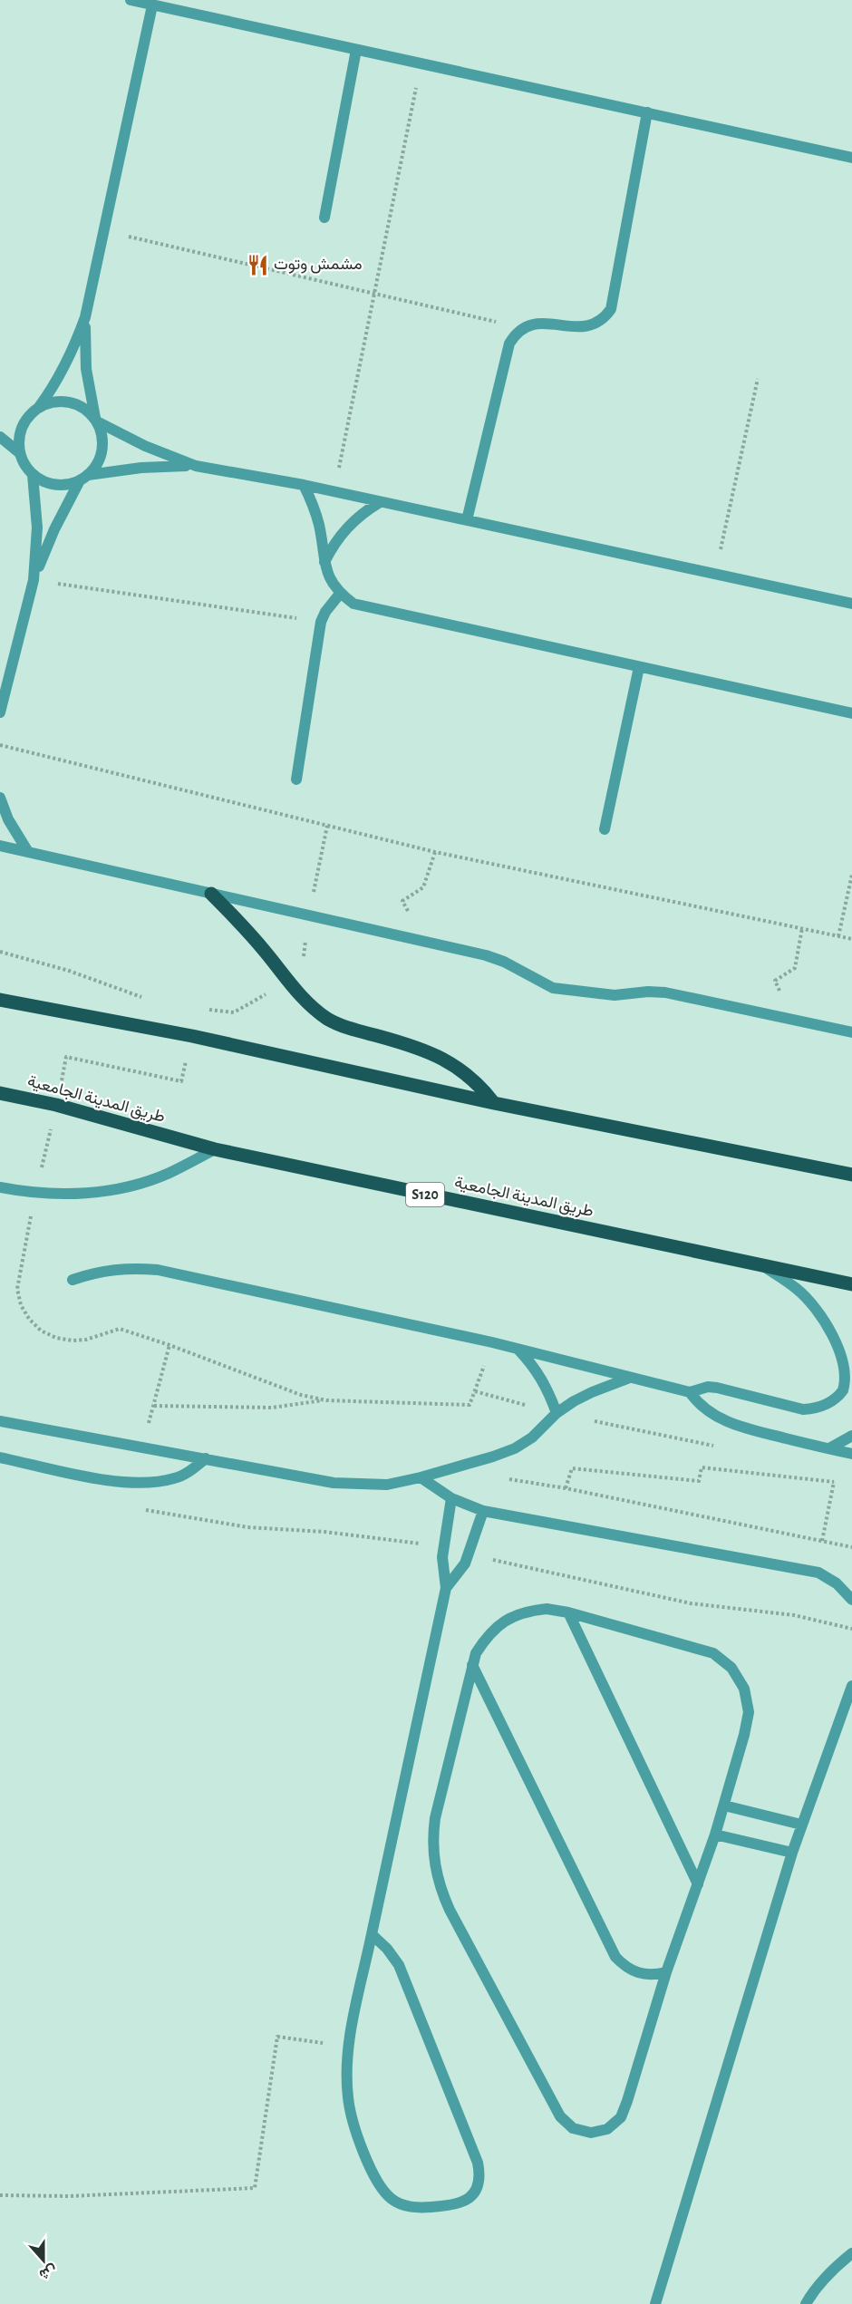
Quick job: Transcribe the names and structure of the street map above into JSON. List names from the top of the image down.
{
  "streets": {
    "main road": ["طريق المدينة الجامعية", "S120"]
  },
  "places": {
    "restaurant": ["مشمش وتوت"]
  },
  "north": "bottom"
}
